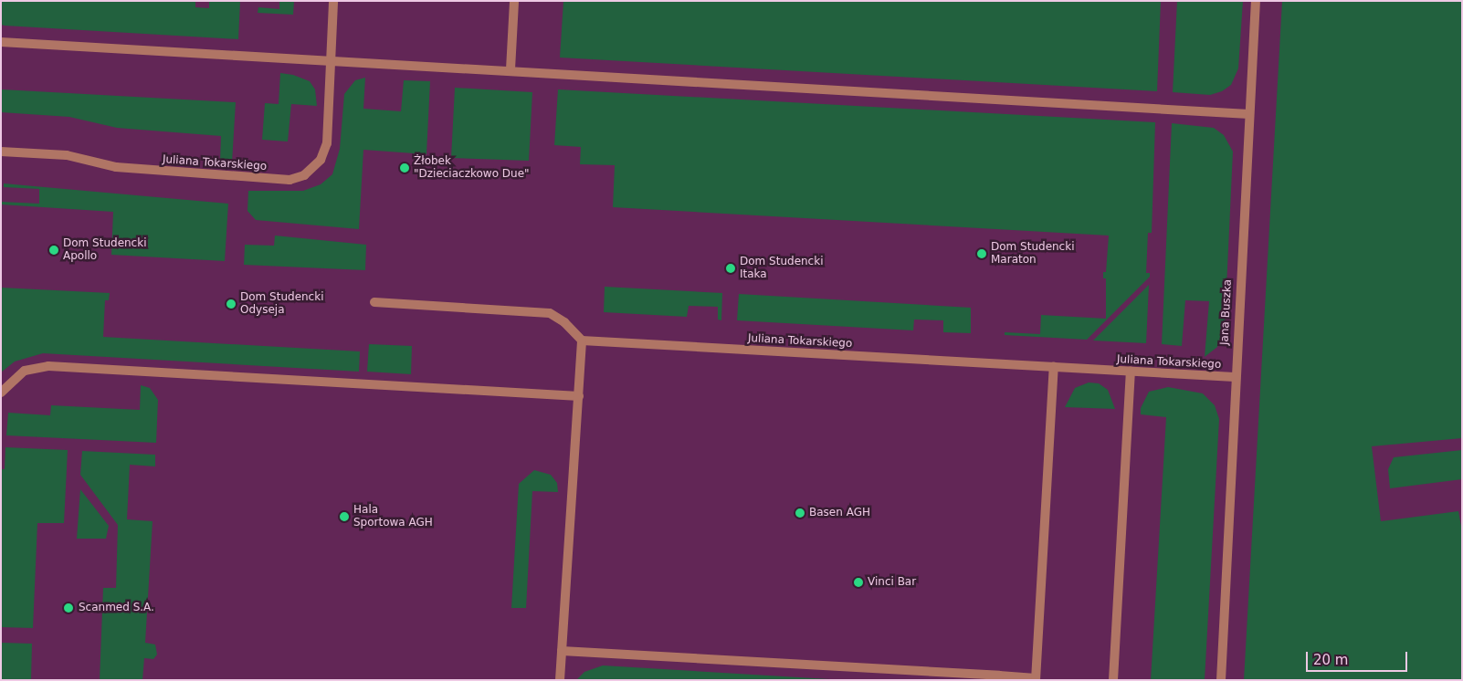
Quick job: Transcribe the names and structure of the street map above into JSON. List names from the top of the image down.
{
  "streets": {
    "street": ["Juliana Tokarskiego", "Jana Buszka"]
  },
  "crossings": [
    ["Juliana Tokarskiego", "Jana Buszka"]
  ],
  "places": [
    "Żłobek \"Dzieciaczkowo Due\"",
    "Dom Studencki Apollo",
    "Dom Studencki Maraton",
    "Dom Studencki Itaka",
    "Dom Studencki Odyseja",
    "Basen AGH",
    "Hala Sportowa AGH",
    "Vinci Bar",
    "Scanmed S.A."
  ],
  "scale_bar": "20 m"
}
